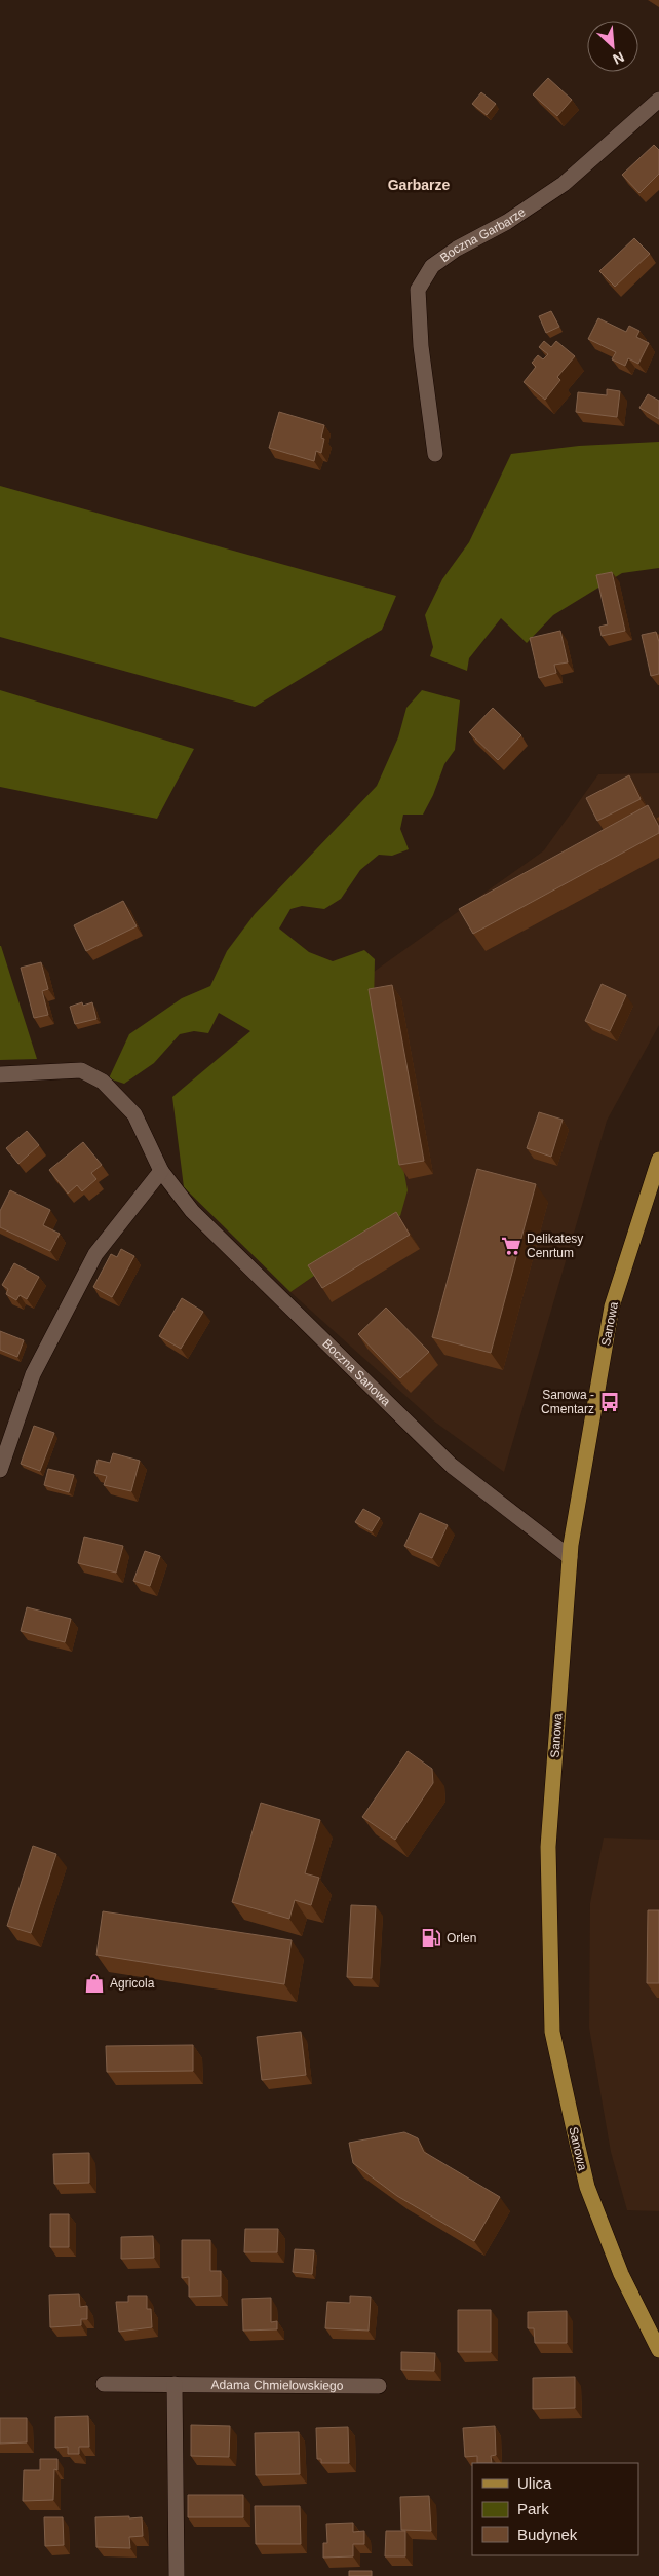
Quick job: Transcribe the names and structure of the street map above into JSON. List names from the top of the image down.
{
  "streets": {
    "main road": ["Sanowa"],
    "street": ["Boczna Garbarze", "Boczna Sanowa", "Adama Chmielowskiego"]
  },
  "crossings": [
    ["Sanowa", "Boczna Sanowa"]
  ],
  "districts": ["Garbarze"],
  "places": {
    "supermarket": ["Delikatesy Cenrtum"],
    "bus stop": ["Sanowa - Cmentarz"],
    "fuel station": ["Orlen"],
    "shop": ["Agricola"]
  },
  "legend": ["Ulica", "Park", "Budynek"],
  "north": "bottom right"
}
